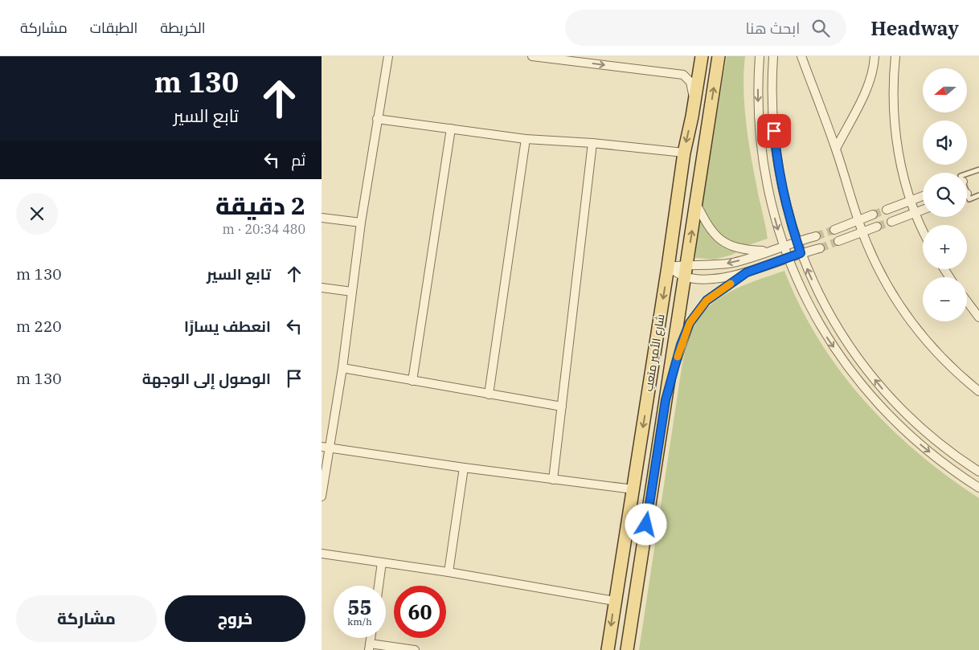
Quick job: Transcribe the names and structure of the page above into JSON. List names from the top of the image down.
{
  "streets": {
    "main road": ["شارع الأمير متعب"]
  },
  "north": "left",
  "page": {
    "header": "Headway",
    "search": "ابحث هنا",
    "nav": ["الخريطة", "الطبقات", "مشاركة"],
    "turn": ["130 m", "تابع السير"],
    "map_buttons": ["+", "−"],
    "then": "ثم",
    "heading": ["2 دقيقة", "480 m · 20:34"],
    "list": [
      {
        "name": "تابع السير",
        "value": "130 m"
      },
      {
        "name": "انعطف يسارًا",
        "value": "220 m"
      },
      {
        "name": "الوصول إلى الوجهة",
        "value": "130 m"
      }
    ],
    "speed": "55 km/h",
    "limit": "60",
    "buttons": ["خروج", "مشاركة"]
  }
}
